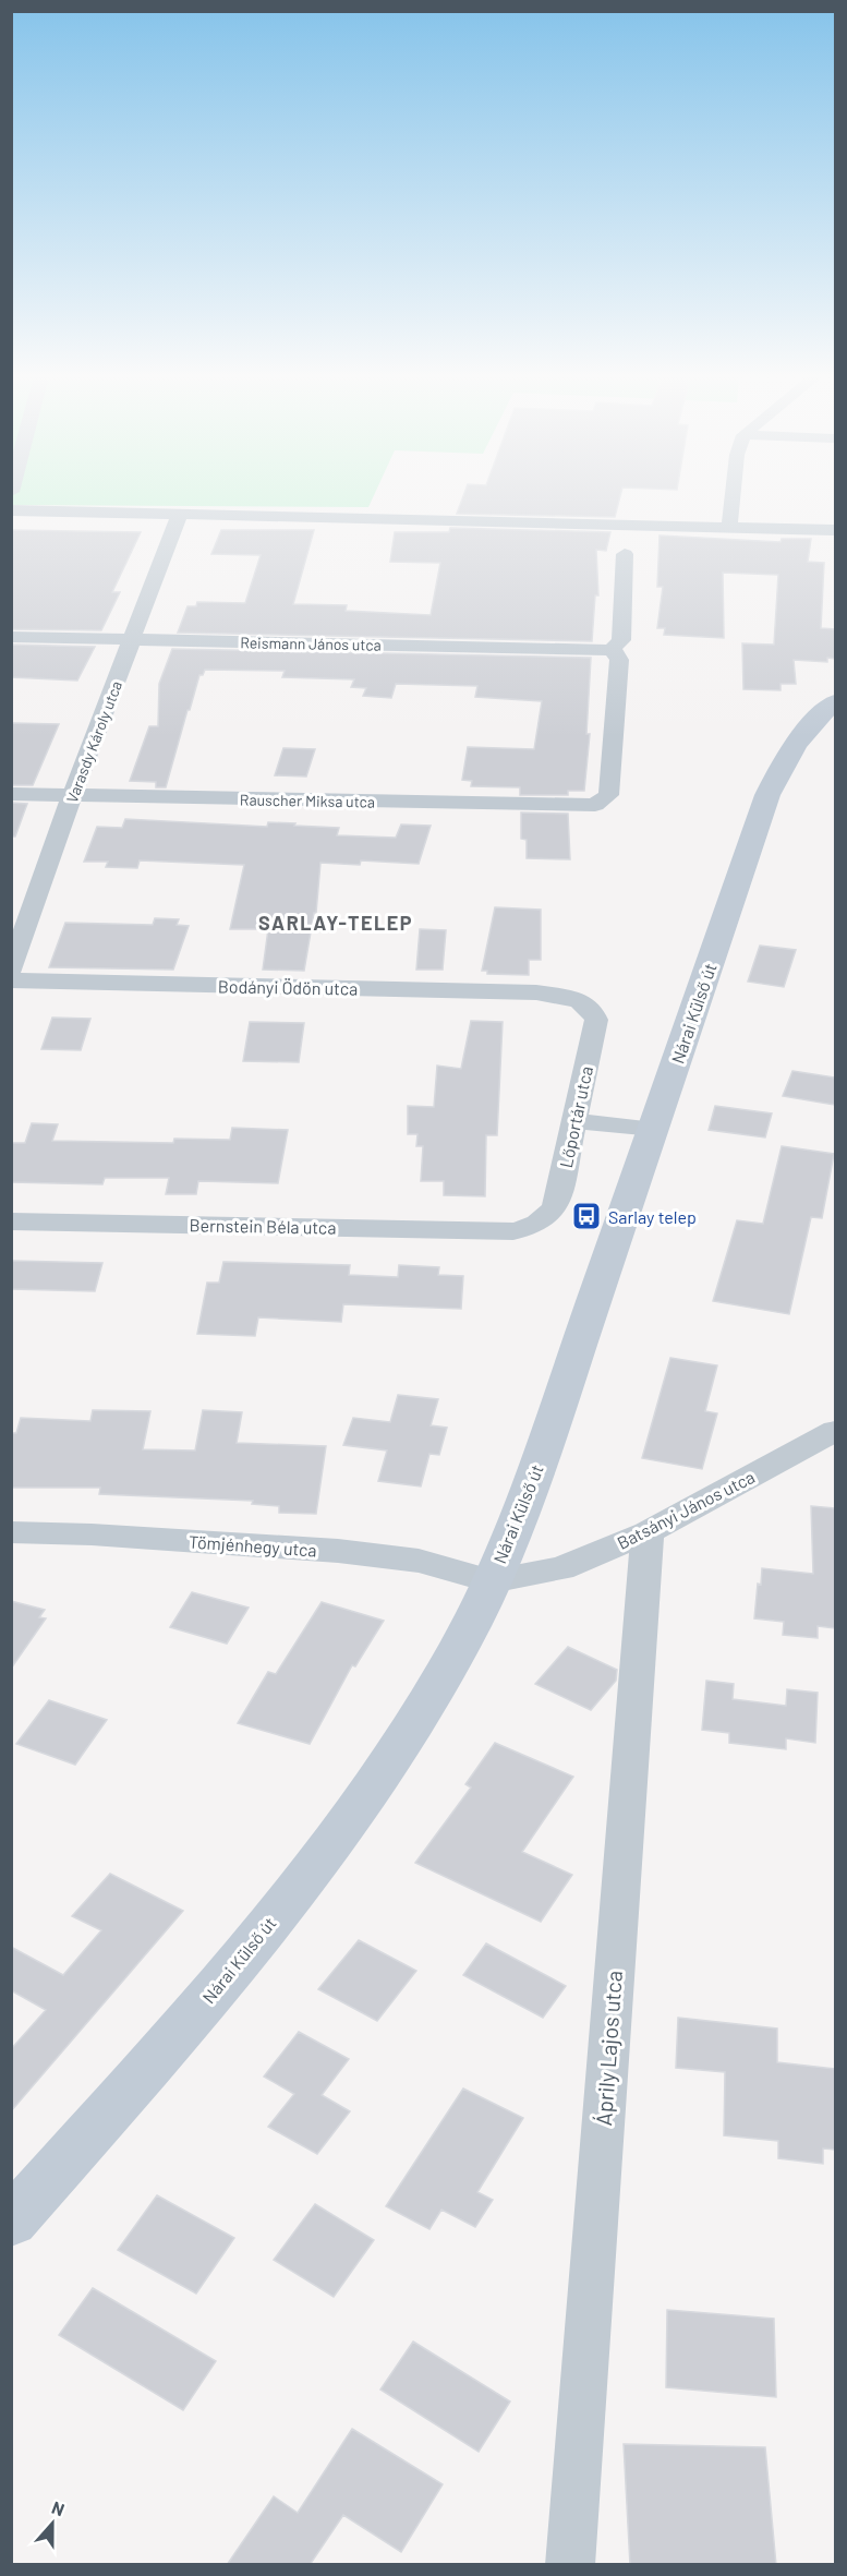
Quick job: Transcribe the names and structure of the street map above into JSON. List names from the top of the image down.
{
  "streets": {
    "street": [
      "Reismann János utca",
      "Varasdy Károly utca",
      "Rauscher Miksa utca",
      "Bodányi Ödön utca",
      "Nárai Külső út",
      "Lőportár utca",
      "Bernstein Béla utca",
      "Batsányi János utca",
      "Tömjénhegy utca",
      "Áprily Lajos utca"
    ]
  },
  "crossings": [
    ["Reismann János utca", "Varasdy Károly utca"],
    ["Reismann János utca", "Rauscher Miksa utca"],
    ["Varasdy Károly utca", "Rauscher Miksa utca"],
    ["Bodányi Ödön utca", "Lőportár utca"],
    ["Nárai Külső út", "Batsányi János utca"],
    ["Nárai Külső út", "Tömjénhegy utca"],
    ["Lőportár utca", "Bernstein Béla utca"],
    ["Batsányi János utca", "Tömjénhegy utca"],
    ["Batsányi János utca", "Áprily Lajos utca"]
  ],
  "districts": ["SARLAY-TELEP"],
  "places": {
    "bus stop": ["Sarlay telep"]
  },
  "north": "top"
}
